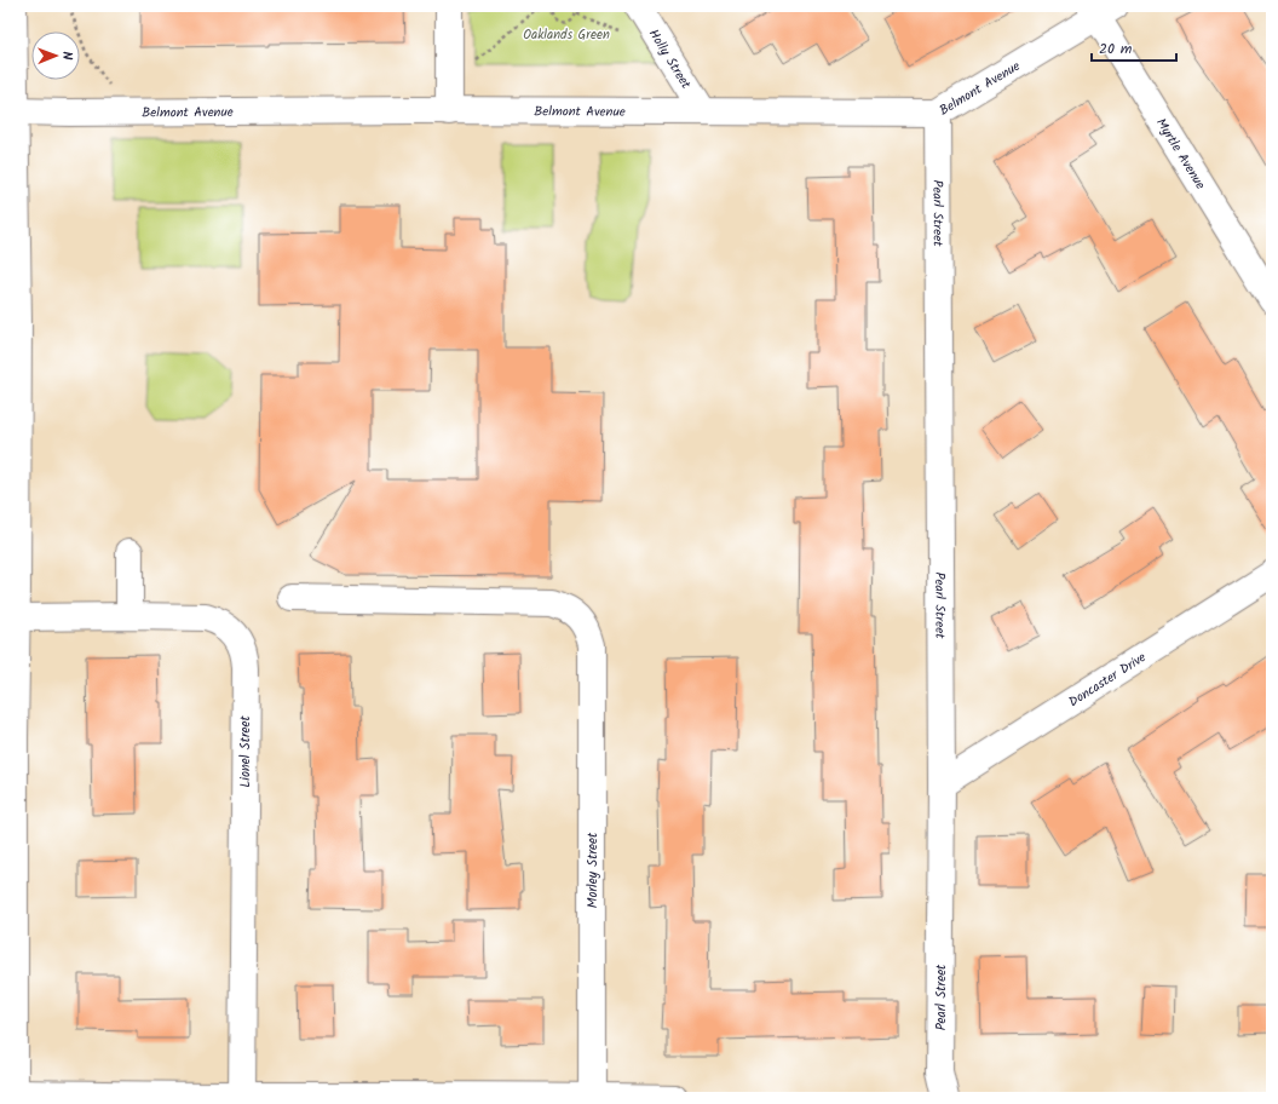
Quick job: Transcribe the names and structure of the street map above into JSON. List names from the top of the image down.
{
  "streets": {
    "street": [
      "Holly Street",
      "Belmont Avenue",
      "Myrtle Avenue",
      "Pearl Street",
      "Doncaster Drive",
      "Lionel Street",
      "Morley Street"
    ]
  },
  "crossings": [
    ["Holly Street", "Belmont Avenue"],
    ["Belmont Avenue", "Myrtle Avenue"],
    ["Belmont Avenue", "Pearl Street"],
    ["Pearl Street", "Doncaster Drive"]
  ],
  "parks": ["Oaklands Green"],
  "scale_bar": "20 m",
  "north": "right"
}
